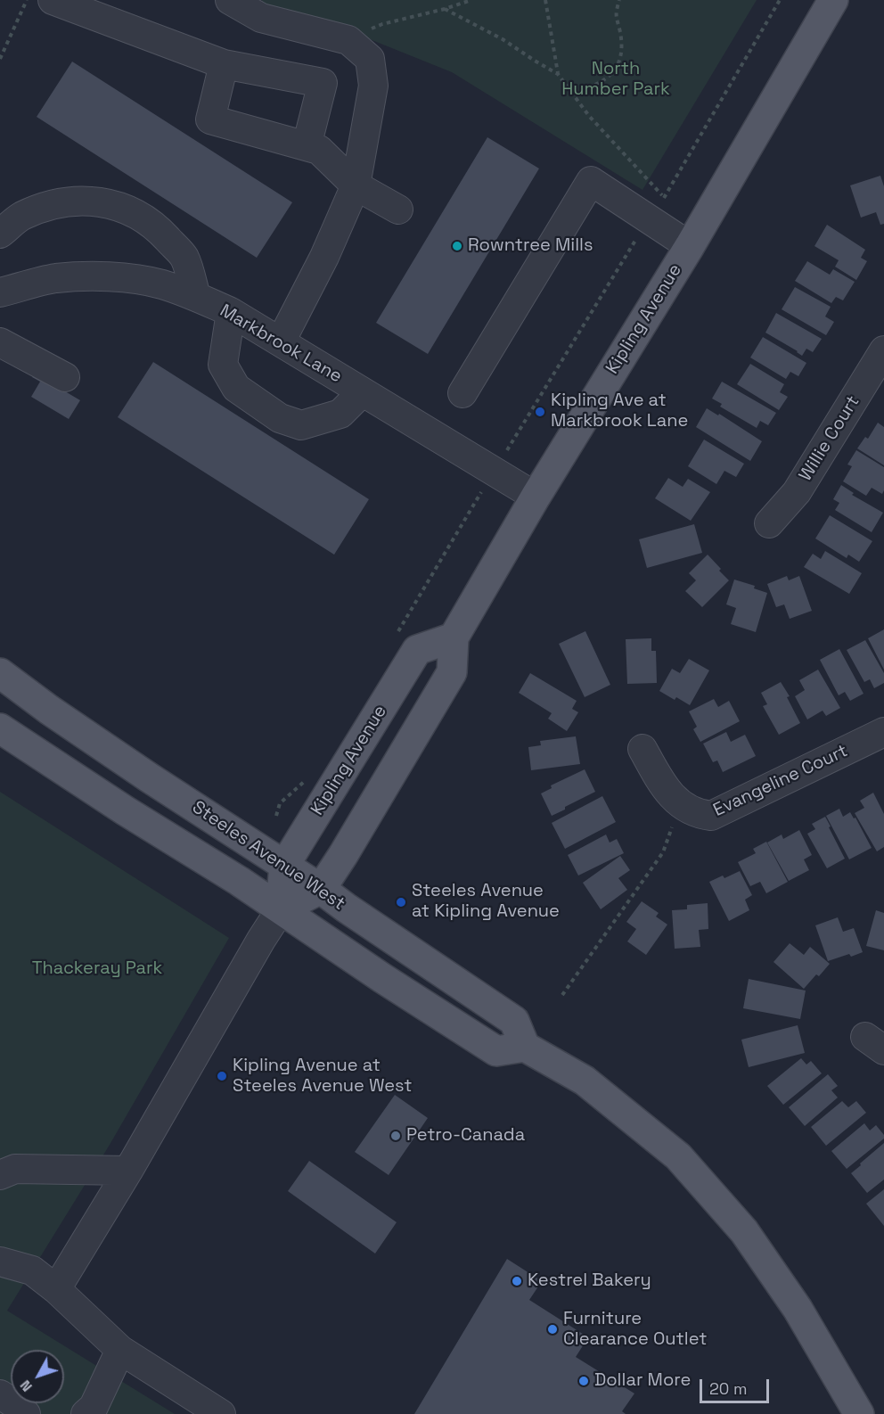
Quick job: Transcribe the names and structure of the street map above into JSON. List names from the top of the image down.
{
  "streets": {
    "main road": ["Kipling Avenue", "Steeles Avenue West"],
    "street": ["Markbrook Lane", "Willie Court", "Evangeline Court"]
  },
  "crossings": [
    ["Kipling Avenue", "Markbrook Lane"],
    ["Kipling Avenue", "Steeles Avenue West"]
  ],
  "parks": ["North Humber Park", "Thackeray Park"],
  "places": [
    "Rowntree Mills",
    "Kipling Ave at Markbrook Lane",
    "Steeles Avenue at Kipling Avenue",
    "Kipling Avenue at Steeles Avenue West",
    "Petro-Canada",
    "Kestrel Bakery",
    "Furniture Clearance Outlet",
    "Dollar More"
  ],
  "scale_bar": "20 m",
  "north": "bottom left"
}
